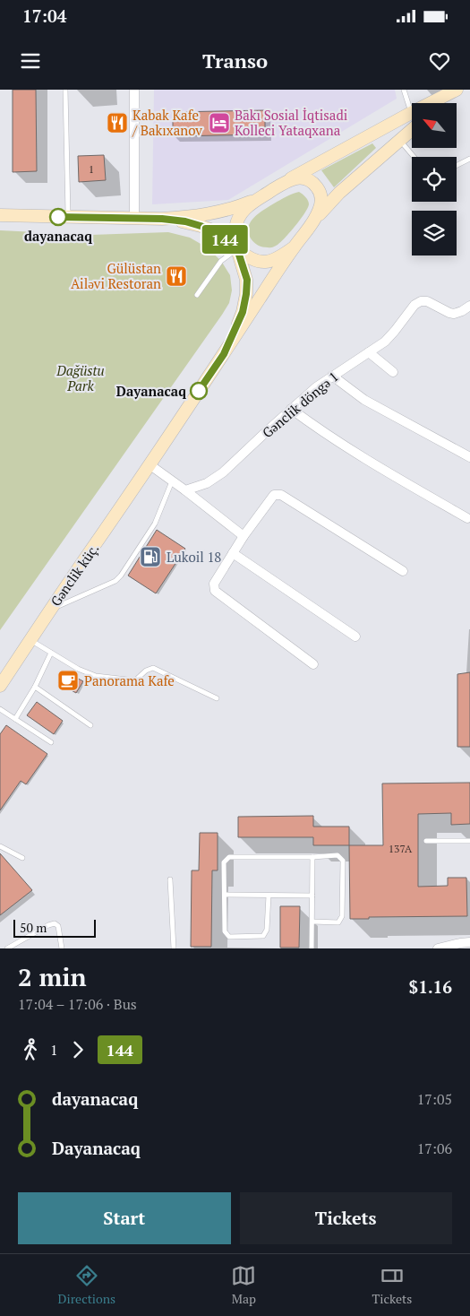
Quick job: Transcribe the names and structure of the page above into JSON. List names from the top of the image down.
{
  "streets": {
    "main road": ["Gənclik küç."],
    "street": ["Gənclik döngə 1"]
  },
  "parks": ["Dağüstu Park"],
  "places": {
    "restaurant": ["Kabak Kafe / Bakıxanov", "Gülüstan Ailəvi Restoran"],
    "hotel": ["Bakı Sosial İqtisadi Kolleci Yataqxana"],
    "other": ["dayanacaq", "Dayanacaq"],
    "fuel station": ["Lukoil 18"],
    "cafe": ["Panorama Kafe"]
  },
  "lines": ["bus line 144"],
  "house_numbers": ["1", "137A"],
  "scale_bar": "50 m",
  "north": "top left",
  "page": {
    "status": "17:04",
    "header": "Transo",
    "on_map": "144",
    "scale": "50 m",
    "heading": ["2 min", "17:04 – 17:06 · Bus", "$1.16"],
    "legs": ["1", "144"],
    "list": [
      {
        "name": "dayanacaq",
        "value": "17:05"
      },
      {
        "name": "Dayanacaq",
        "value": "17:06"
      }
    ],
    "buttons": ["Start", "Tickets"],
    "tabs": ["Directions", "Map", "Tickets"]
  }
}
